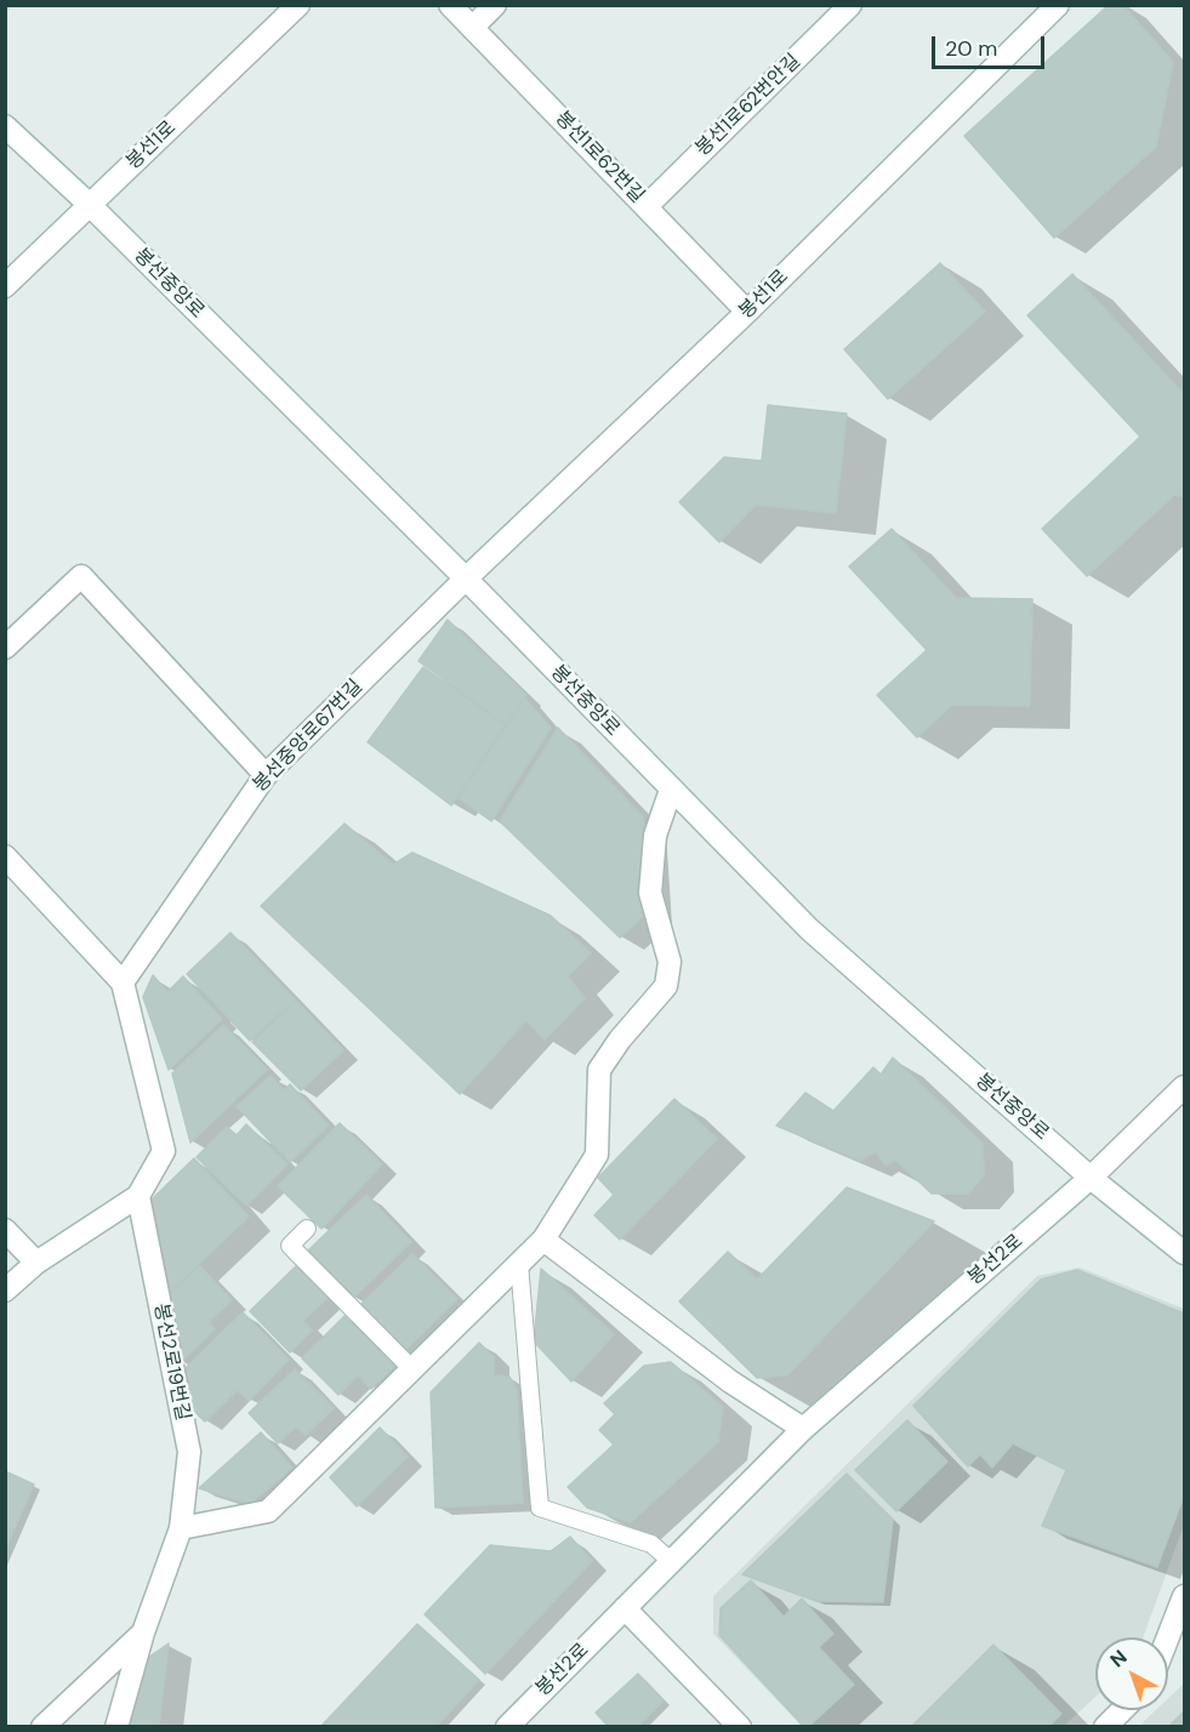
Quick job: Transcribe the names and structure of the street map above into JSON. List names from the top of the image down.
{
  "streets": {
    "street": [
      "봉선1로62번안길",
      "봉선1로",
      "봉선1로62번길",
      "봉선중앙로",
      "봉선중앙로67번길",
      "봉선2로",
      "봉선2로19번길"
    ]
  },
  "crossings": [
    ["봉선1로62번안길", "봉선1로62번길"],
    ["봉선1로", "봉선1로62번길"],
    ["봉선1로", "봉선중앙로"],
    ["봉선1로", "봉선중앙로67번길"],
    ["봉선중앙로", "봉선중앙로67번길"],
    ["봉선중앙로", "봉선2로"]
  ],
  "scale_bar": "20 m",
  "north": "top left"
}
